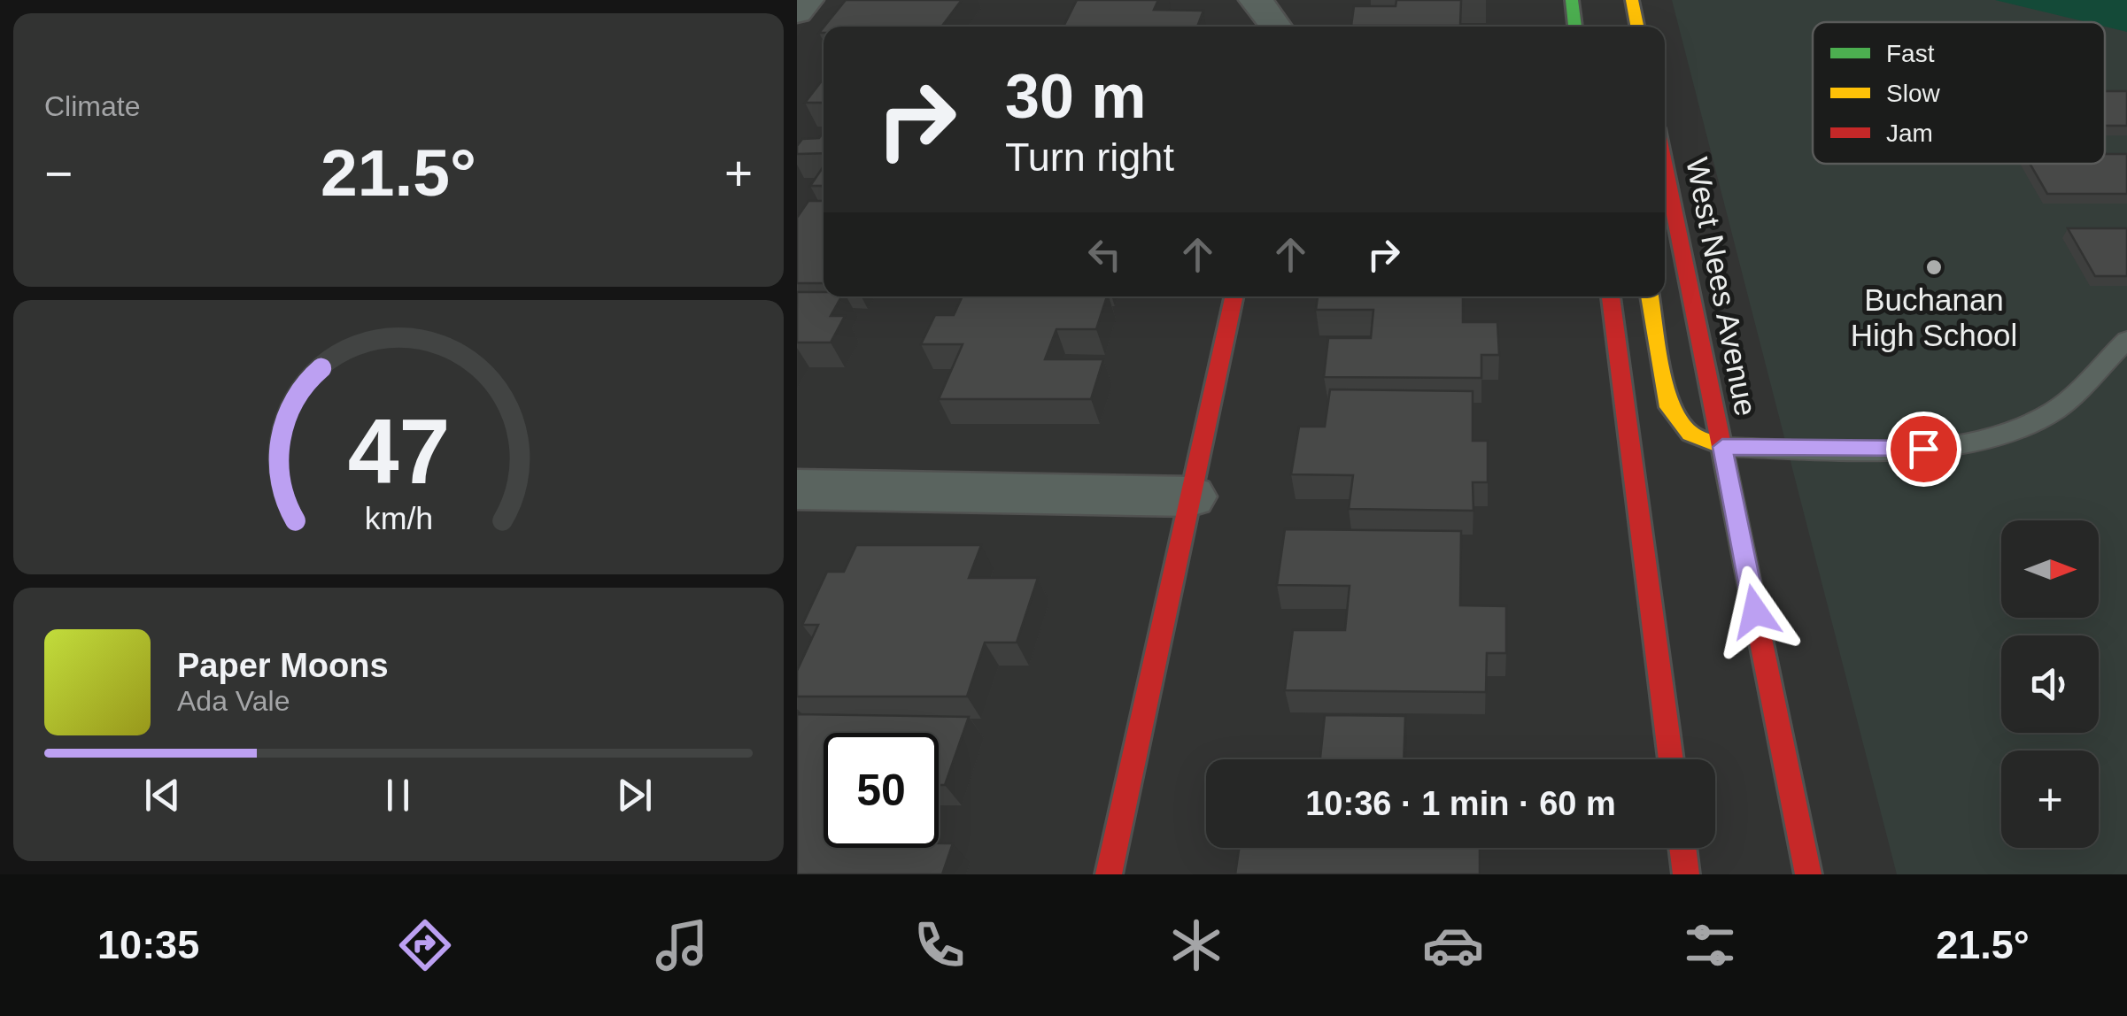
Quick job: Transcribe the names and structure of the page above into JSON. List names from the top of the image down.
{
  "streets": {
    "main road": ["West Nees Avenue"]
  },
  "places": ["Buchanan High School"],
  "legend": ["Fast", "Slow", "Jam"],
  "north": "right",
  "page": {
    "tile": "Climate",
    "turn": ["30 m", "Turn right"],
    "heat": ["−", "21.5°", "+"],
    "map_buttons": "+",
    "song": ["Paper Moons", "Ada Vale"],
    "limit": "50",
    "trip": "10:36 · 1 min · 60 m",
    "tabs": ["10:35", "21.5°"],
    "gauge": ["47", "km/h"]
  }
}
